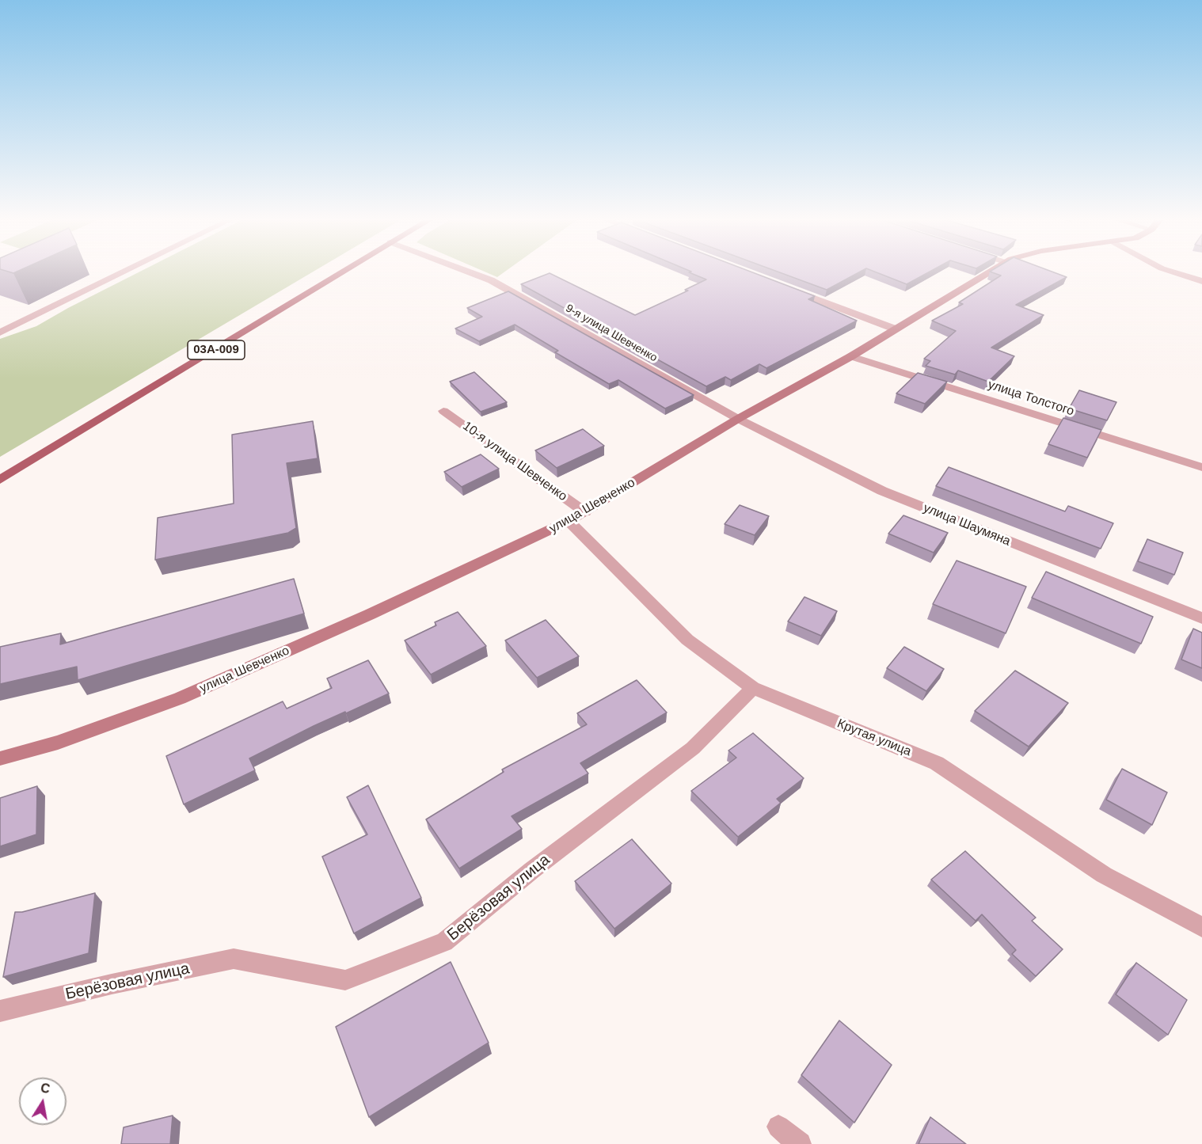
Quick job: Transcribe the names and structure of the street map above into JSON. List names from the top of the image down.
{
  "streets": {
    "main road": ["03А-009", "улица Шевченко"],
    "street": [
      "9-я улица Шевченко",
      "улица Толстого",
      "10-я улица Шевченко",
      "улица Шаумяна",
      "Крутая улица",
      "Берёзовая улица"
    ]
  },
  "crossings": [
    ["9-я улица Шевченко", "улица Шевченко"],
    ["9-я улица Шевченко", "улица Шаумяна"],
    ["улица Толстого", "улица Шевченко"],
    ["10-я улица Шевченко", "улица Шевченко"],
    ["улица Шевченко", "улица Шаумяна"],
    ["улица Шевченко", "Крутая улица"],
    ["Крутая улица", "Берёзовая улица"]
  ],
  "north": "top"
}
